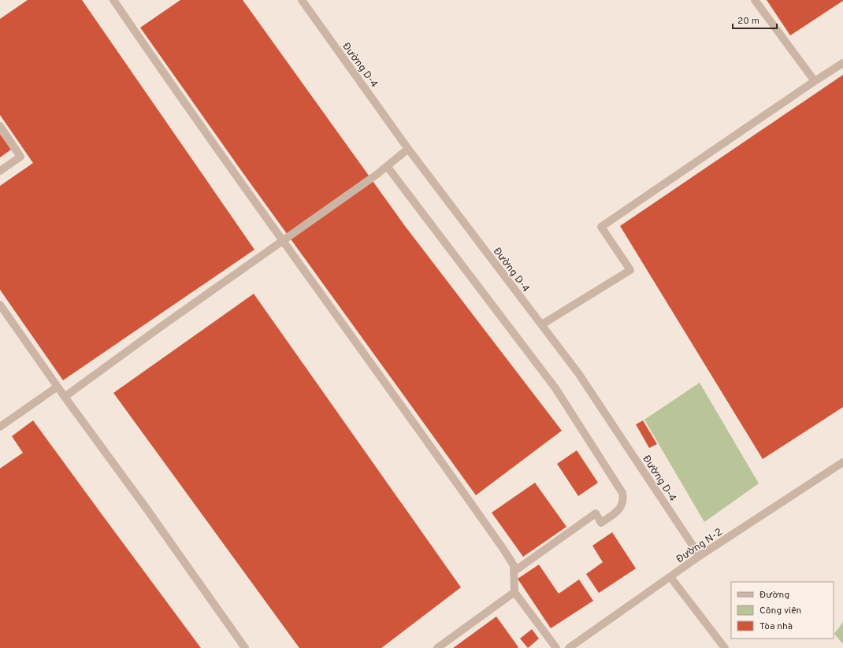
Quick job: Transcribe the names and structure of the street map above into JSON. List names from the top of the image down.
{
  "streets": {
    "street": ["Đường D-4", "Đường N-2"]
  },
  "crossings": [
    ["Đường D-4", "Đường N-2"]
  ],
  "legend": ["Đường", "Công viên", "Tòa nhà"],
  "scale_bar": "20 m"
}
